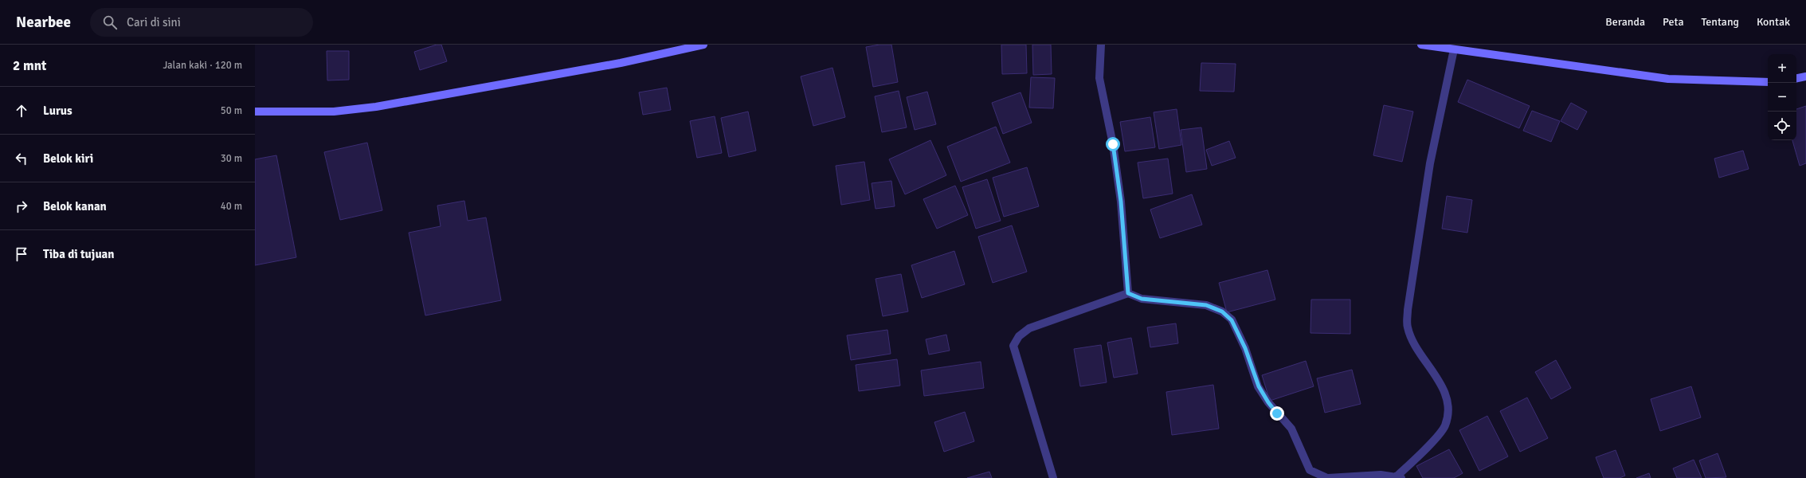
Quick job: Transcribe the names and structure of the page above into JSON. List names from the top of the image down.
{
  "page": {
    "header": "Nearbee",
    "search": "Cari di sini",
    "nav": [
      "Beranda",
      "Peta",
      "Tentang",
      "Kontak"
    ],
    "heading": ["2 mnt", "Jalan kaki · 120 m"],
    "map_buttons": ["+", "−"],
    "list": [
      ["Lurus", "50 m"],
      ["Belok kiri", "30 m"],
      ["Belok kanan", "40 m"],
      "Tiba di tujuan"
    ]
  }
}
